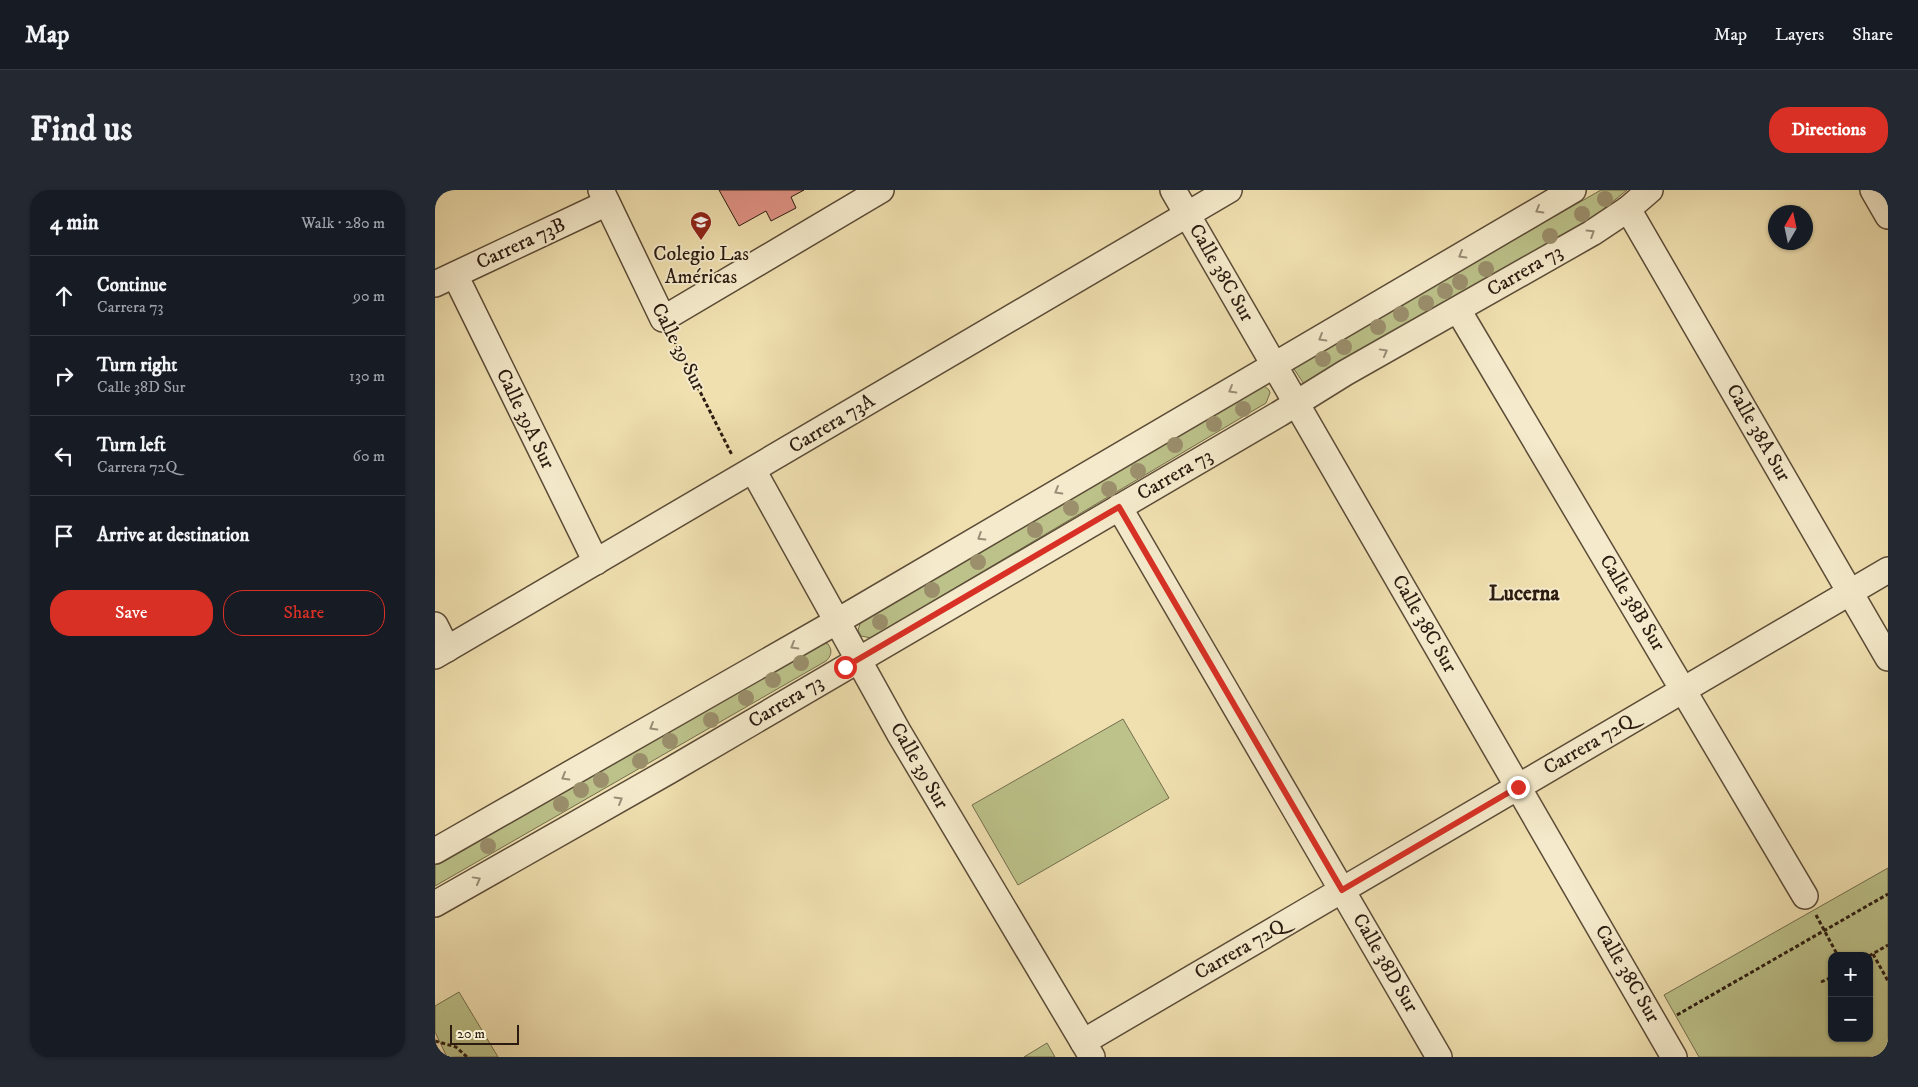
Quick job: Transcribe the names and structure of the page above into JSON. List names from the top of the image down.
{
  "streets": {
    "street": [
      "Carrera 73B",
      "Carrera 73",
      "Calle 38C Sur",
      "Calle 39 Sur",
      "Calle 39A Sur",
      "Carrera 73A",
      "Calle 38A Sur",
      "Calle 38B Sur",
      "Carrera 72Q",
      "Calle 38D Sur"
    ]
  },
  "crossings": [
    ["Carrera 73B", "Calle 39 Sur"],
    ["Carrera 73B", "Calle 39A Sur"],
    ["Carrera 73", "Calle 38C Sur"],
    ["Carrera 73", "Calle 39 Sur"],
    ["Carrera 73", "Calle 38A Sur"],
    ["Carrera 73", "Calle 38B Sur"],
    ["Carrera 73", "Calle 38D Sur"],
    ["Calle 38C Sur", "Carrera 73A"],
    ["Calle 38C Sur", "Carrera 72Q"],
    ["Calle 39 Sur", "Carrera 73A"],
    ["Calle 39 Sur", "Carrera 72Q"],
    ["Calle 39A Sur", "Carrera 73A"],
    ["Calle 38A Sur", "Carrera 72Q"],
    ["Calle 38B Sur", "Carrera 72Q"],
    ["Carrera 72Q", "Calle 38D Sur"]
  ],
  "districts": ["Lucerna"],
  "places": {
    "school or university": ["Colegio Las Américas"]
  },
  "scale_bar": "20 m",
  "north": "top",
  "page": {
    "header": "Map",
    "nav": ["Map", "Layers", "Share"],
    "buttons": [
      "Directions",
      ["Save", "Share"]
    ],
    "title": "Find us",
    "heading": ["4 min", "Walk · 280 m"],
    "list": [
      ["Continue", "Carrera 73", "90 m"],
      ["Turn right", "Calle 38D Sur", "130 m"],
      ["Turn left", "Carrera 72Q", "60 m"],
      "Arrive at destination"
    ],
    "map_buttons": ["+", "−"],
    "scale": "20 m"
  }
}
